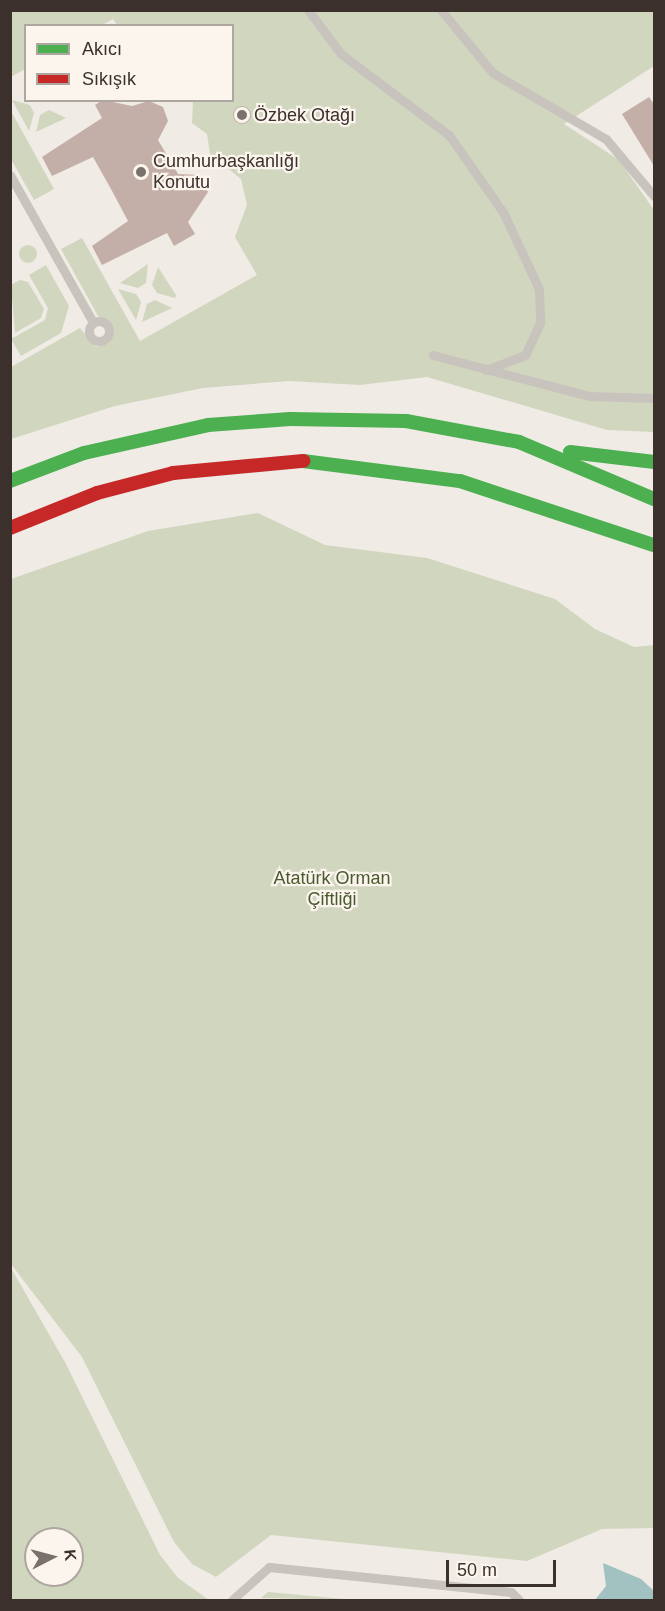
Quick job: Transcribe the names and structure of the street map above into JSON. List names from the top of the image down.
{
  "parks": ["Atatürk Orman Çiftliği"],
  "places": ["Özbek Otağı", "Cumhurbaşkanlığı Konutu"],
  "legend": ["Akıcı", "Sıkışık"],
  "scale_bar": "50 m",
  "north": "right"
}
